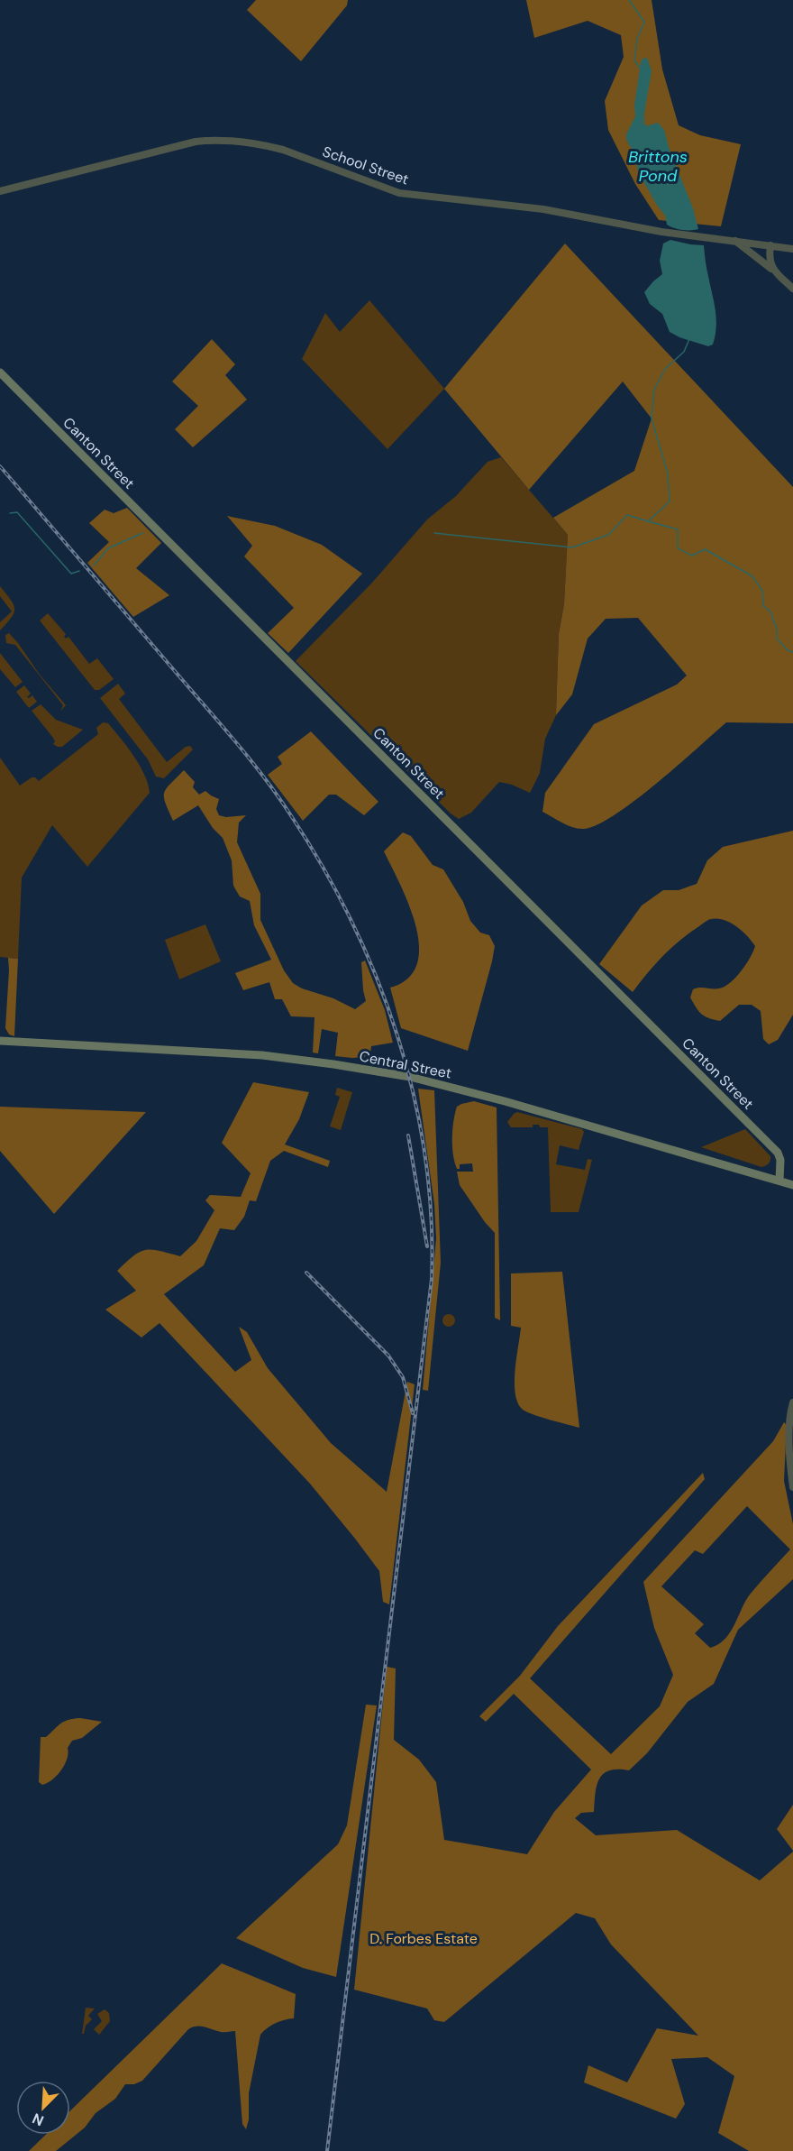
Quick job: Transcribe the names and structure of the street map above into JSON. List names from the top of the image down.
{
  "streets": {
    "main road": ["Canton Street", "Central Street"],
    "street": ["School Street"]
  },
  "crossings": [
    ["Canton Street", "Central Street"]
  ],
  "water": ["Brittons Pond"],
  "parks": ["D. Forbes Estate"],
  "north": "bottom left"
}
